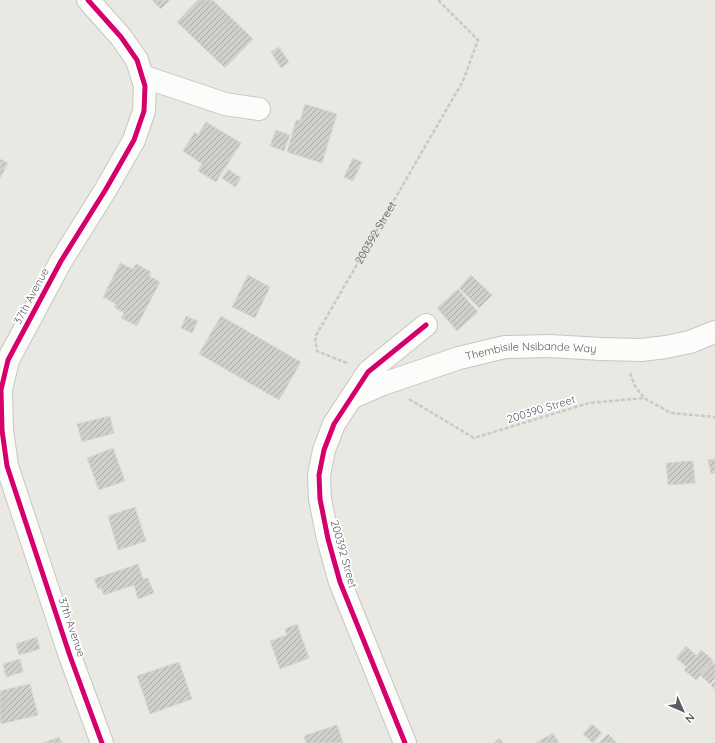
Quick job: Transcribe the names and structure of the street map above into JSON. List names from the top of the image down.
{
  "streets": {
    "street": ["200392 Street", "37th Avenue", "Thembisile Nsibande Way"],
    "path": ["200390 Street"]
  },
  "crossings": [
    ["200392 Street", "Thembisile Nsibande Way"],
    ["200392 Street", "200390 Street"],
    ["Thembisile Nsibande Way", "200390 Street"]
  ],
  "north": "bottom right"
}
